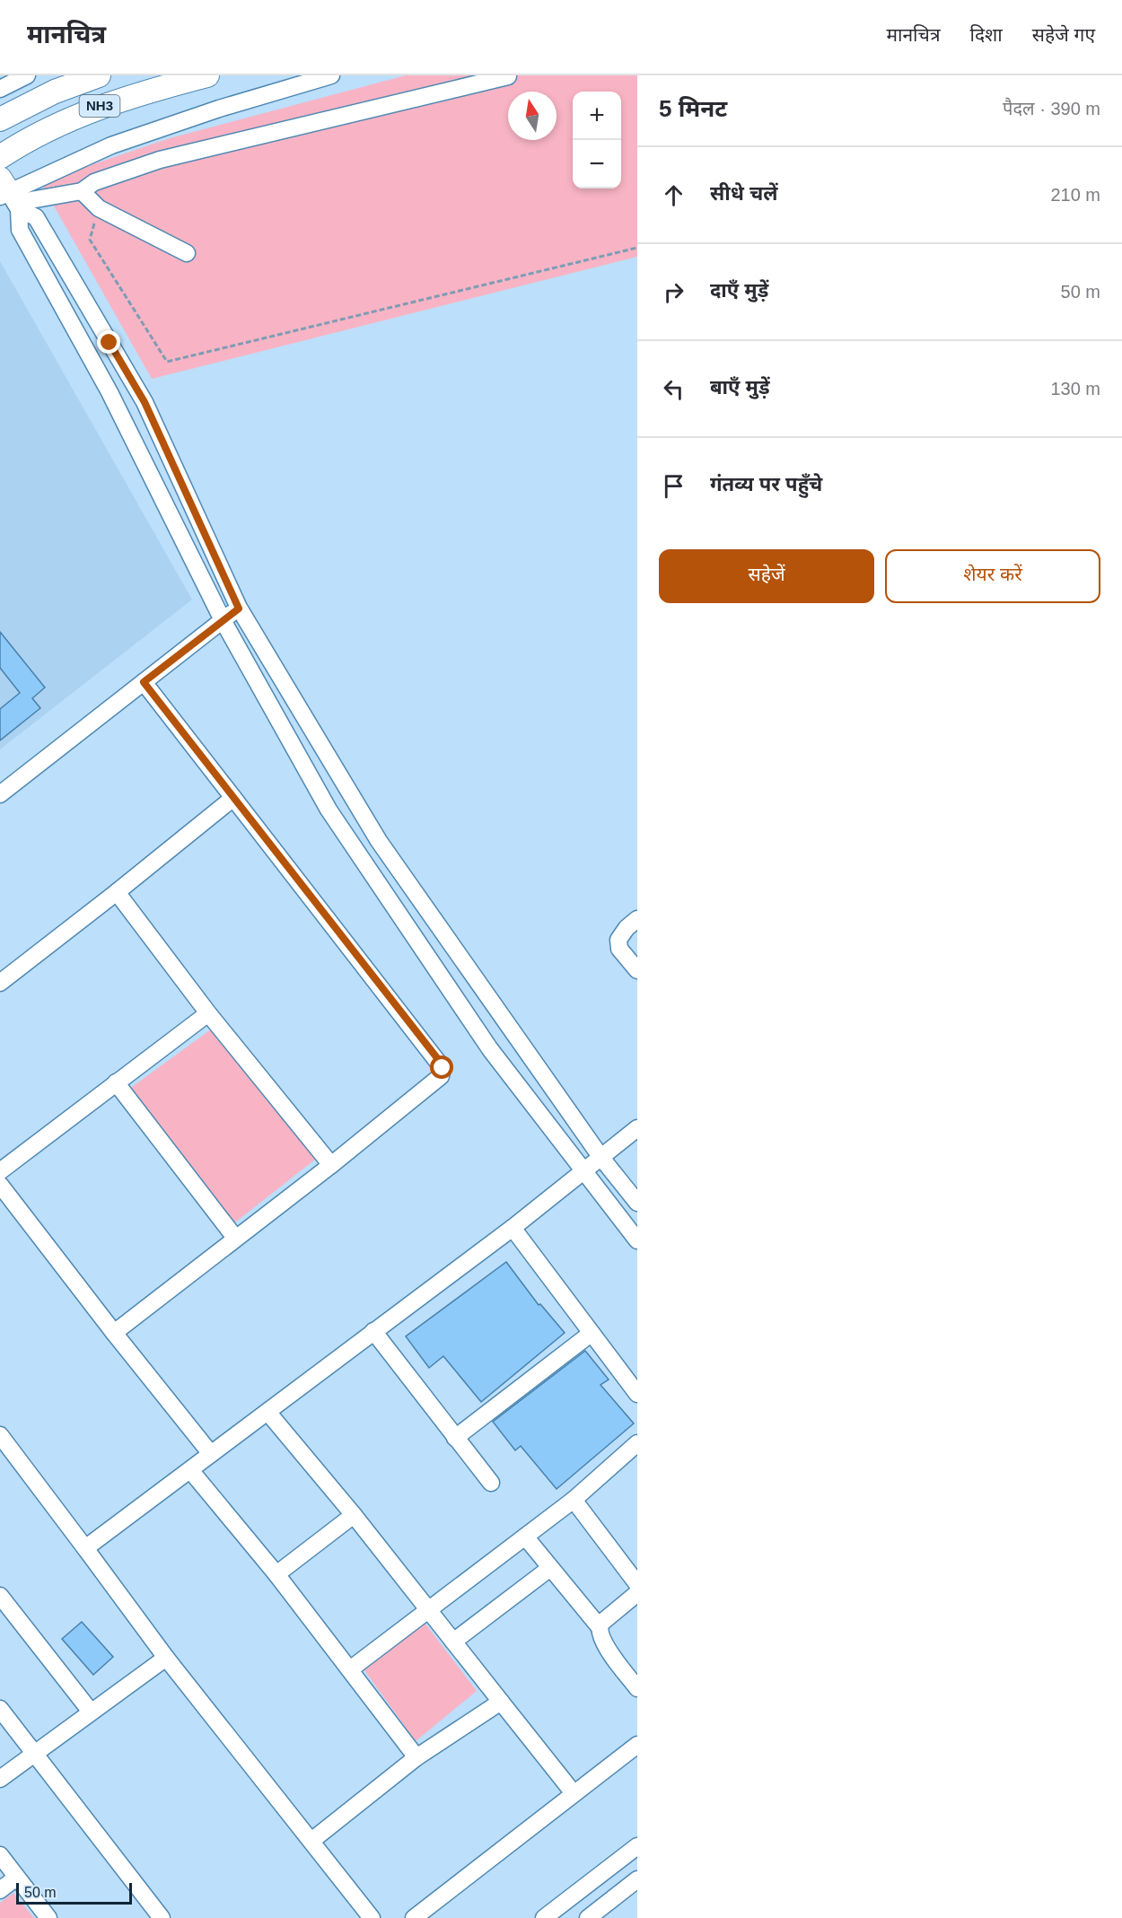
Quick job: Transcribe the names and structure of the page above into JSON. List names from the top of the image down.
{
  "streets": {
    "highway": ["NH3"]
  },
  "scale_bar": "50 m",
  "north": "top",
  "page": {
    "header": "मानचित्र",
    "nav": ["मानचित्र", "दिशा", "सहेजे गए"],
    "heading": ["5 मिनट", "पैदल · 390 m"],
    "map_buttons": ["+", "−"],
    "list": [
      ["सीधे चलें", "210 m"],
      ["दाएँ मुड़ें", "50 m"],
      ["बाएँ मुड़ें", "130 m"],
      "गंतव्य पर पहुँचे"
    ],
    "buttons": ["सहेजें", "शेयर करें"],
    "scale": "50 m"
  }
}
